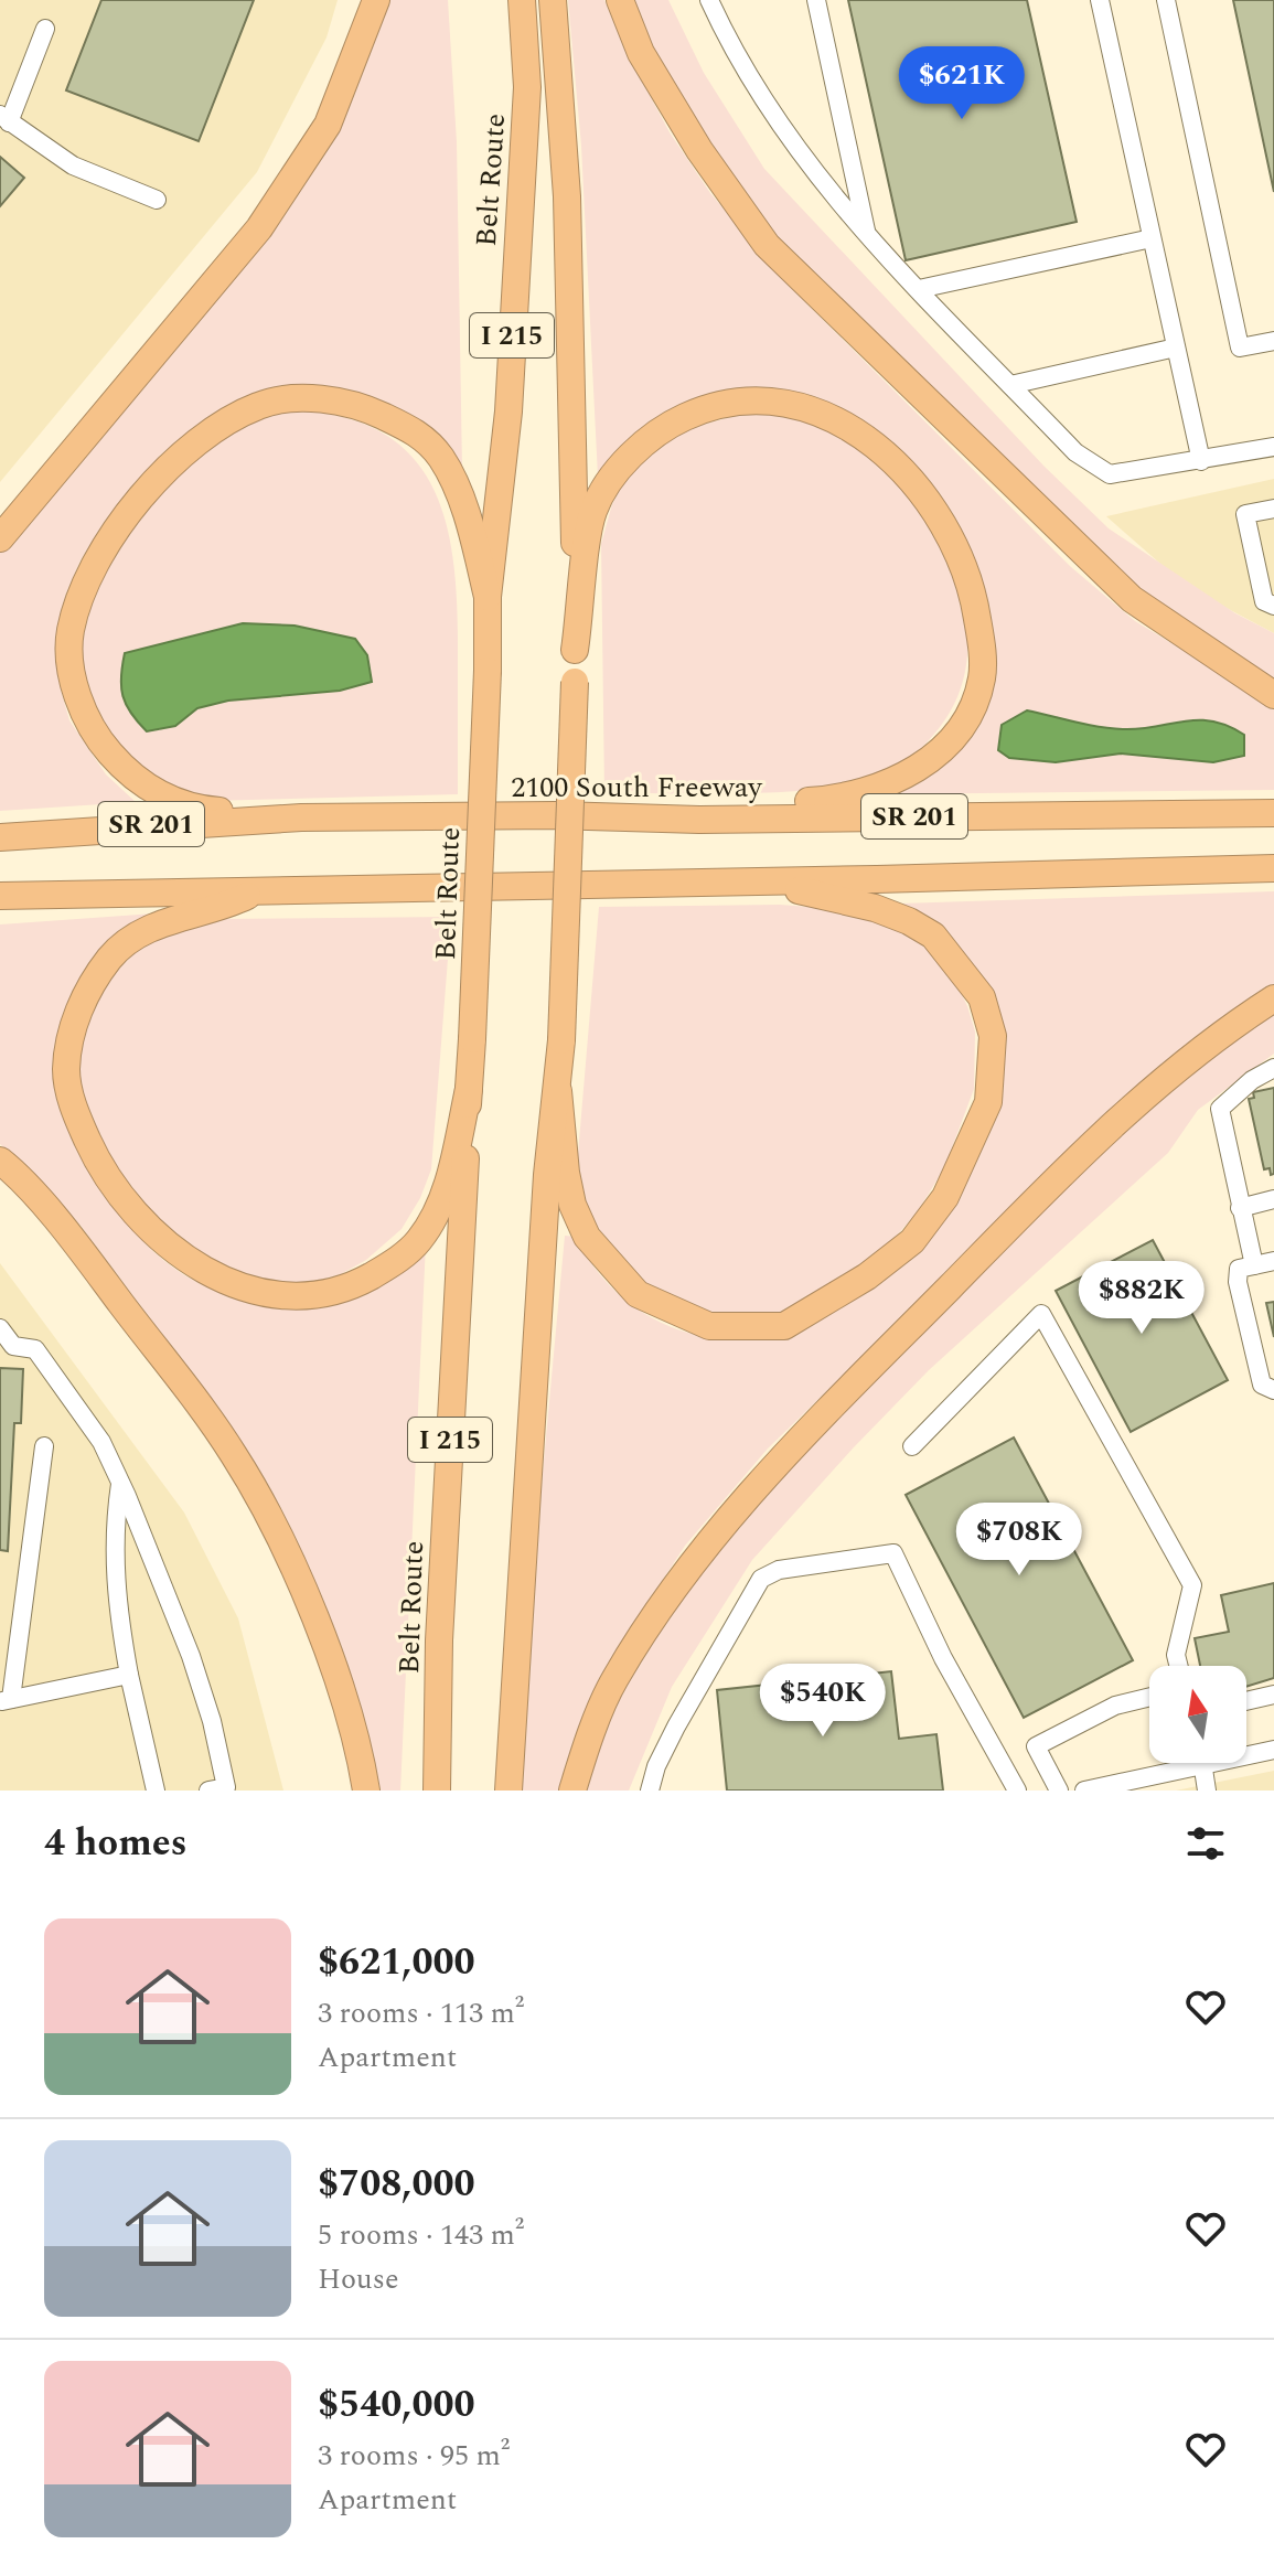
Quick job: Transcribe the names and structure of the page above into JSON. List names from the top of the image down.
{
  "streets": {
    "highway": [
      "Belt Route",
      "I 215",
      "2100 South Freeway",
      "SR 201"
    ]
  },
  "north": "top",
  "page": {
    "price": [
      "$621K",
      "$882K",
      "$708K",
      "$540K"
    ],
    "heading": "4 homes",
    "list": [
      {
        "name": "$621,000",
        "note": "3 rooms · 113 m² · Apartment"
      },
      {
        "name": "$708,000",
        "note": "5 rooms · 143 m² · House"
      },
      {
        "name": "$540,000",
        "note": "3 rooms · 95 m² · Apartment"
      }
    ]
  }
}
